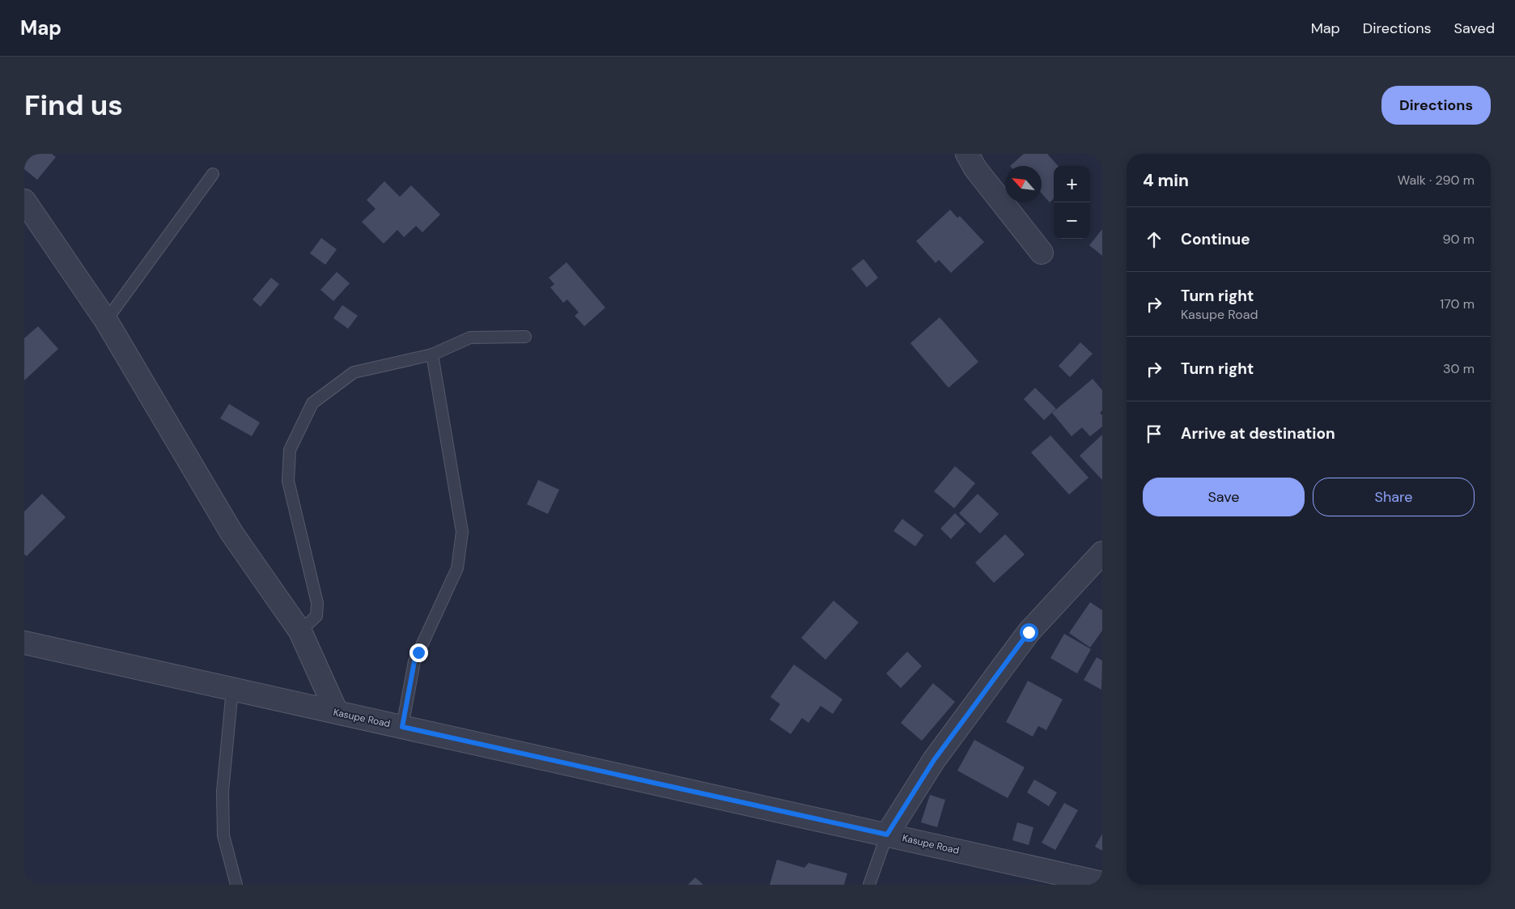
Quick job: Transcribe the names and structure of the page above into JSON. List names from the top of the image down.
{
  "streets": {
    "street": ["Kasupe Road"]
  },
  "north": "top left",
  "page": {
    "header": "Map",
    "nav": ["Map", "Directions", "Saved"],
    "buttons": [
      "Directions",
      ["Save", "Share"]
    ],
    "title": "Find us",
    "heading": ["4 min", "Walk · 290 m"],
    "map_buttons": ["+", "−"],
    "list": [
      ["Continue", "90 m"],
      ["Turn right", "Kasupe Road", "170 m"],
      ["Turn right", "30 m"],
      "Arrive at destination"
    ]
  }
}
